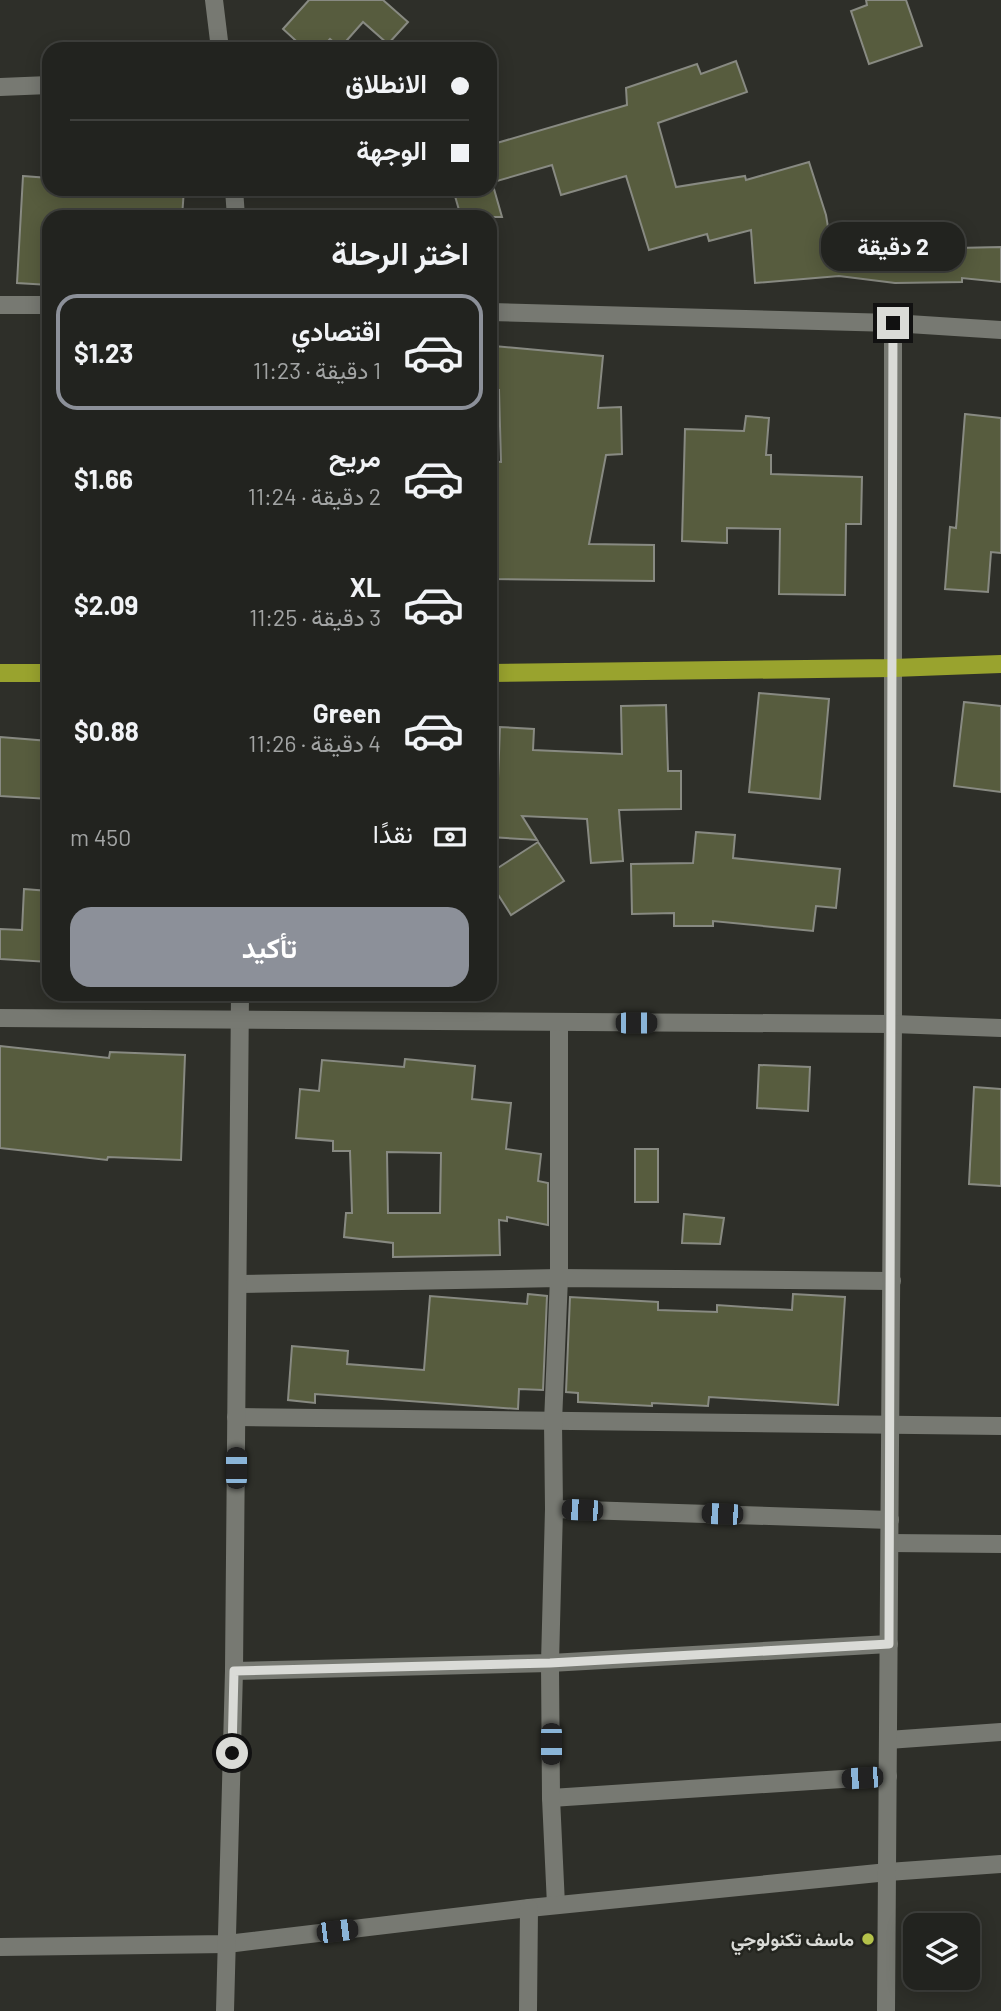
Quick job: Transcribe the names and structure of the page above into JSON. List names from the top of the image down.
{
  "places": ["ماسف تكنولوجي"],
  "page": {
    "banner": ["الانطلاق", "الوجهة"],
    "heading": "اختر الرحلة",
    "bubble": "2 دقيقة",
    "list": [
      {
        "name": "اقتصادي",
        "note": "1 دقيقة · 11:23",
        "value": "$1.23"
      },
      {
        "name": "مريح",
        "note": "2 دقيقة · 11:24",
        "value": "$1.66"
      },
      {
        "name": "XL",
        "note": "3 دقيقة · 11:25",
        "value": "$2.09"
      },
      {
        "name": "Green",
        "note": "4 دقيقة · 11:26",
        "value": "$0.88"
      }
    ],
    "pay": ["نقدًا", "450 m"],
    "buttons": "تأكيد"
  }
}
